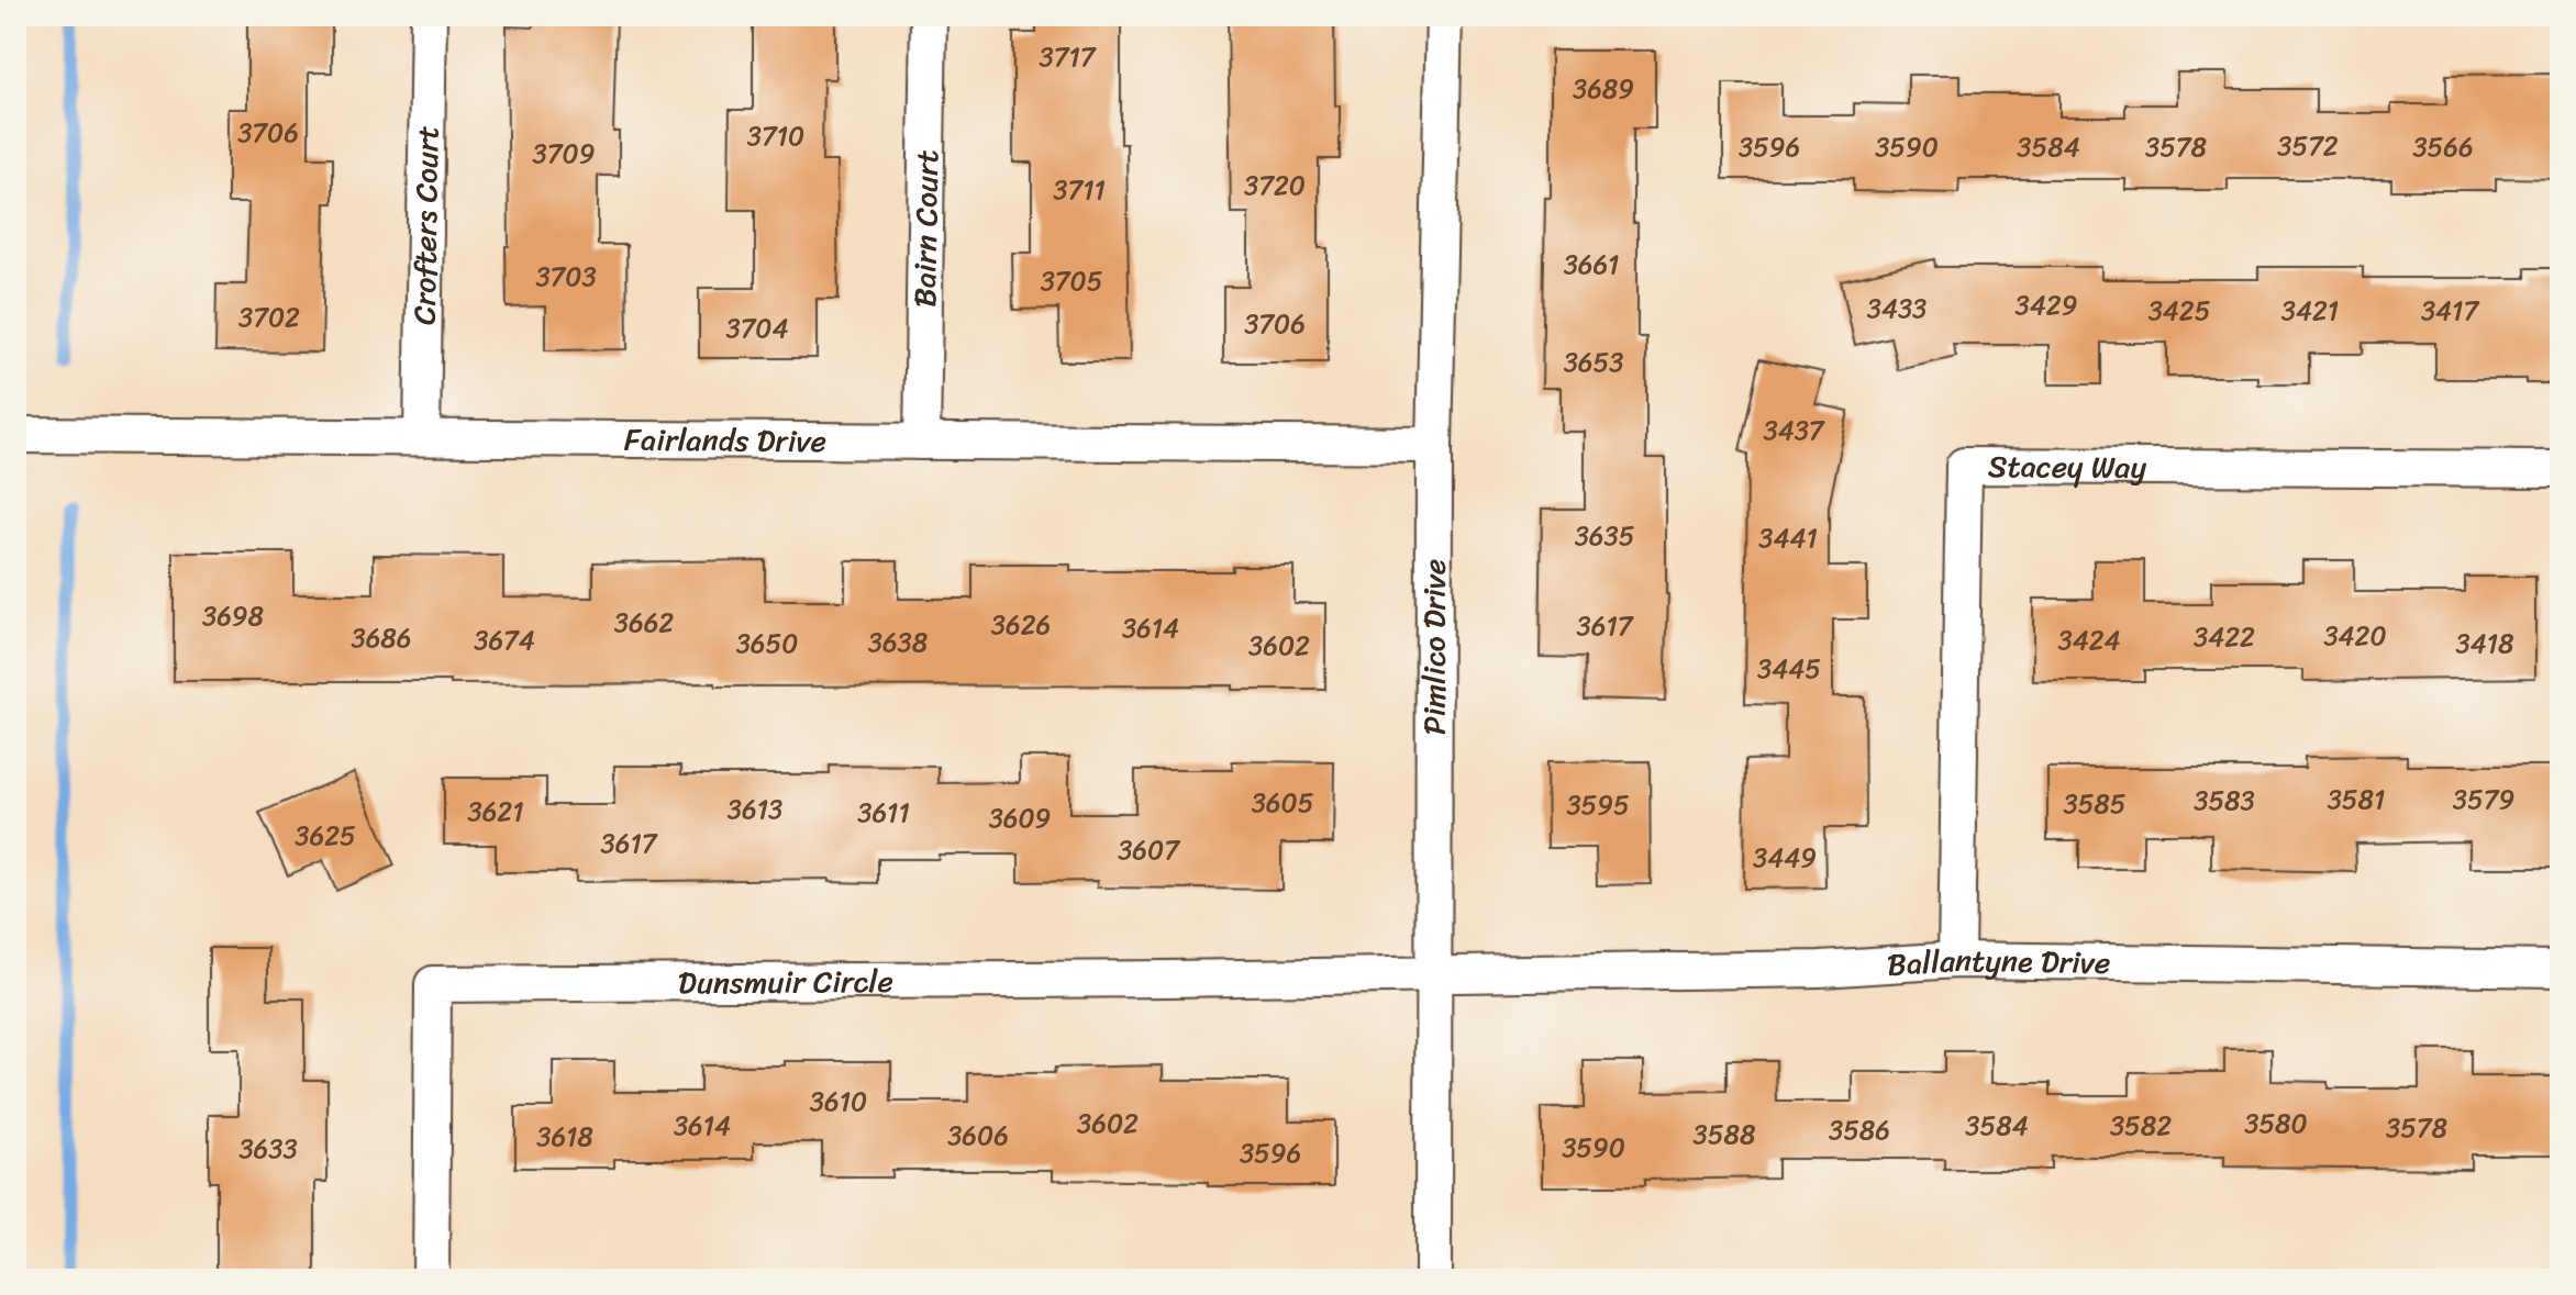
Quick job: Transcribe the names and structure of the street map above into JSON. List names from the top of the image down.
{
  "streets": {
    "street": [
      "Crofters Court",
      "Bairn Court",
      "Fairlands Drive",
      "Stacey Way",
      "Pimlico Drive",
      "Ballantyne Drive",
      "Dunsmuir Circle"
    ]
  },
  "crossings": [
    ["Crofters Court", "Fairlands Drive"],
    ["Bairn Court", "Fairlands Drive"],
    ["Fairlands Drive", "Pimlico Drive"],
    ["Stacey Way", "Ballantyne Drive"],
    ["Pimlico Drive", "Ballantyne Drive"],
    ["Pimlico Drive", "Dunsmuir Circle"],
    ["Ballantyne Drive", "Dunsmuir Circle"]
  ],
  "house_numbers": [
    "3717",
    "3689",
    "3706",
    "3710",
    "3572",
    "3596",
    "3590",
    "3584",
    "3578",
    "3566",
    "3709",
    "3720",
    "3711",
    "3661",
    "3703",
    "3705",
    "3429",
    "3433",
    "3425",
    "3421",
    "3417",
    "3702",
    "3706",
    "3704",
    "3653",
    "3437",
    "3635",
    "3441",
    "3698",
    "3662",
    "3626",
    "3617",
    "3614",
    "3420",
    "3422",
    "3686",
    "3674",
    "3424",
    "3638",
    "3650",
    "3418",
    "3602",
    "3445",
    "3581",
    "3579",
    "3583",
    "3605",
    "3585",
    "3595",
    "3613",
    "3621",
    "3611",
    "3609",
    "3625",
    "3617",
    "3607",
    "3449",
    "3610",
    "3602",
    "3580",
    "3614",
    "3584",
    "3582",
    "3578",
    "3586",
    "3588",
    "3606",
    "3618",
    "3590",
    "3633",
    "3596"
  ]
}
